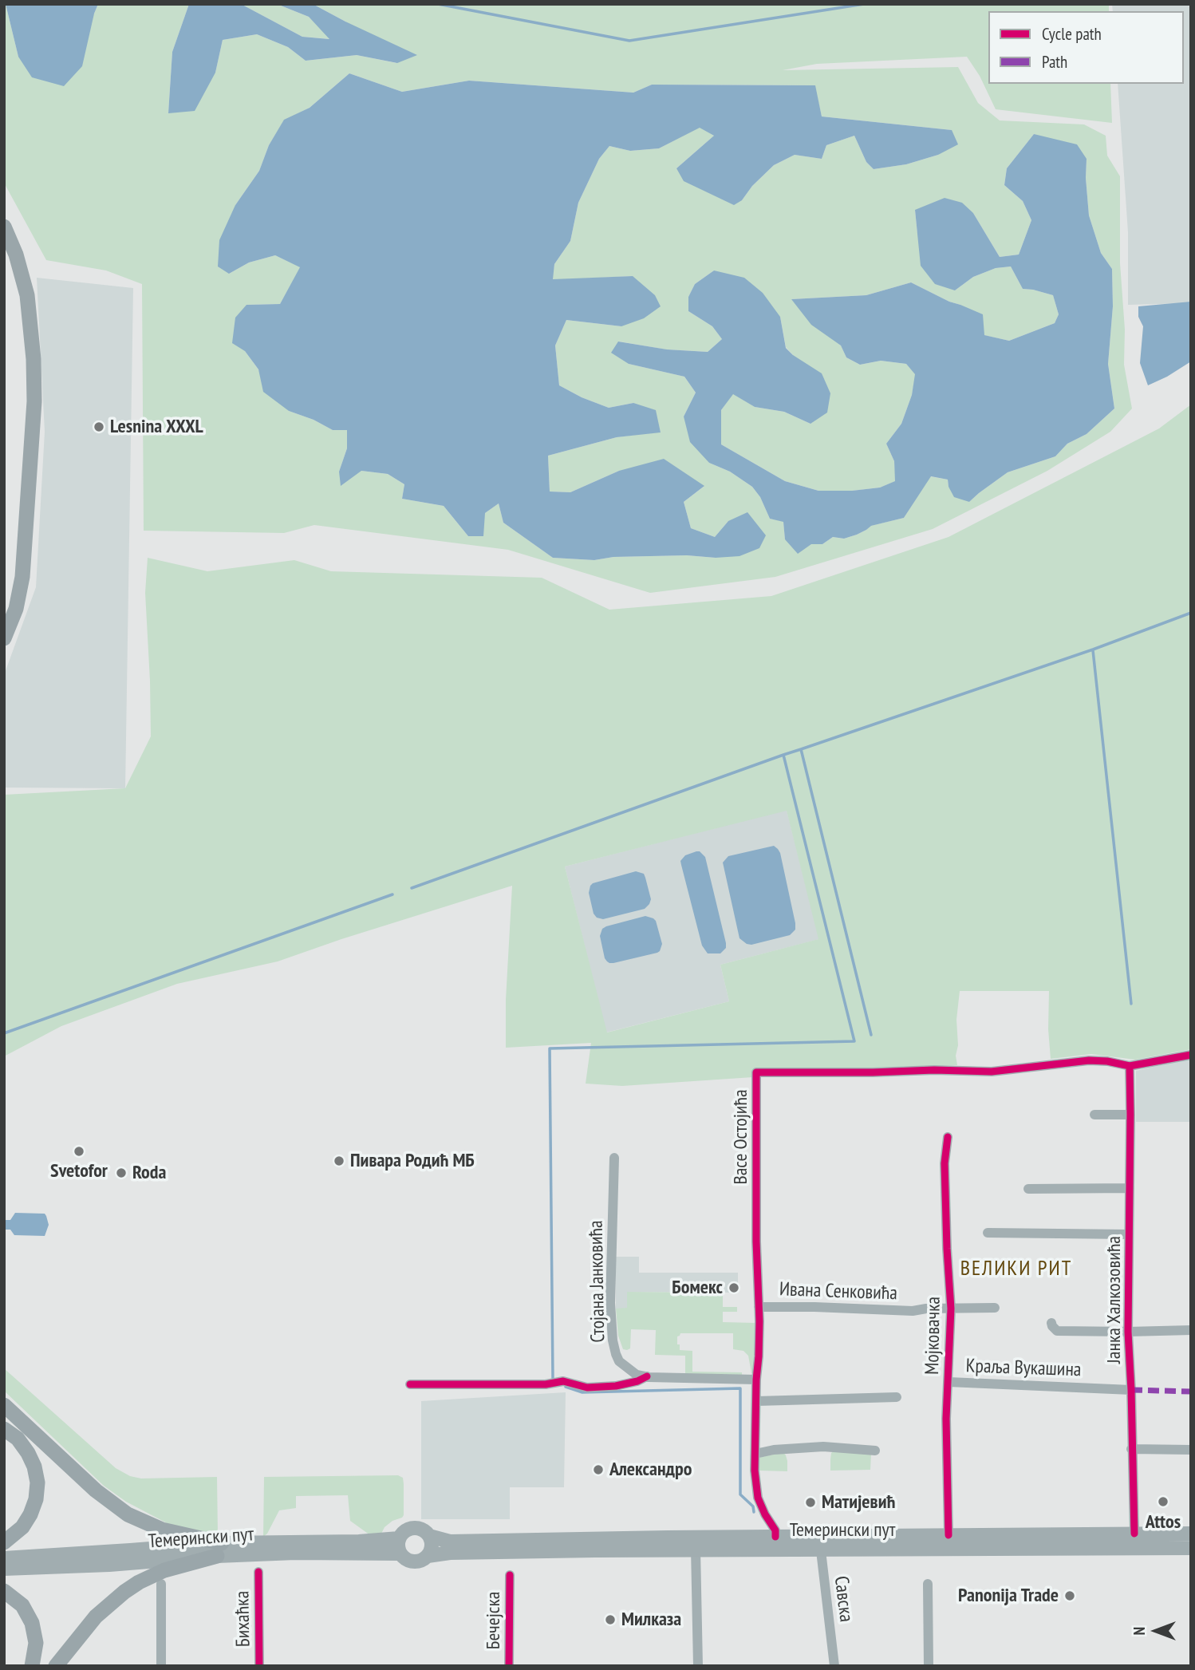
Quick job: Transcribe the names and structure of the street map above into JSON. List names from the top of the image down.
{
  "streets": {
    "main road": ["Темерински пут"],
    "street": [
      "Васе Остојића",
      "Стојана Јанковића",
      "Ивана Сенковића",
      "Јанка Халкозовића",
      "Мојковачка",
      "Краља Вукашина",
      "Савска",
      "Бихаћка",
      "Бечејска"
    ]
  },
  "crossings": [
    ["Васе Остојића", "Стојана Јанковића"],
    ["Васе Остојића", "Ивана Сенковића"],
    ["Васе Остојића", "Јанка Халкозовића"],
    ["Васе Остојића", "Темерински пут"],
    ["Ивана Сенковића", "Мојковачка"],
    ["Јанка Халкозовића", "Краља Вукашина"],
    ["Јанка Халкозовића", "Темерински пут"],
    ["Мојковачка", "Краља Вукашина"],
    ["Мојковачка", "Темерински пут"],
    ["Темерински пут", "Савска"]
  ],
  "districts": ["ВЕЛИКИ РИТ"],
  "places": [
    "Lesnina XXXL",
    "Svetofor",
    "Пивара Родић МБ",
    "Roda",
    "Бомекс",
    "Александро",
    "Attos",
    "Матијевић",
    "Panonija Trade",
    "Милказа"
  ],
  "legend": ["Cycle path", "Path"],
  "north": "left"
}
